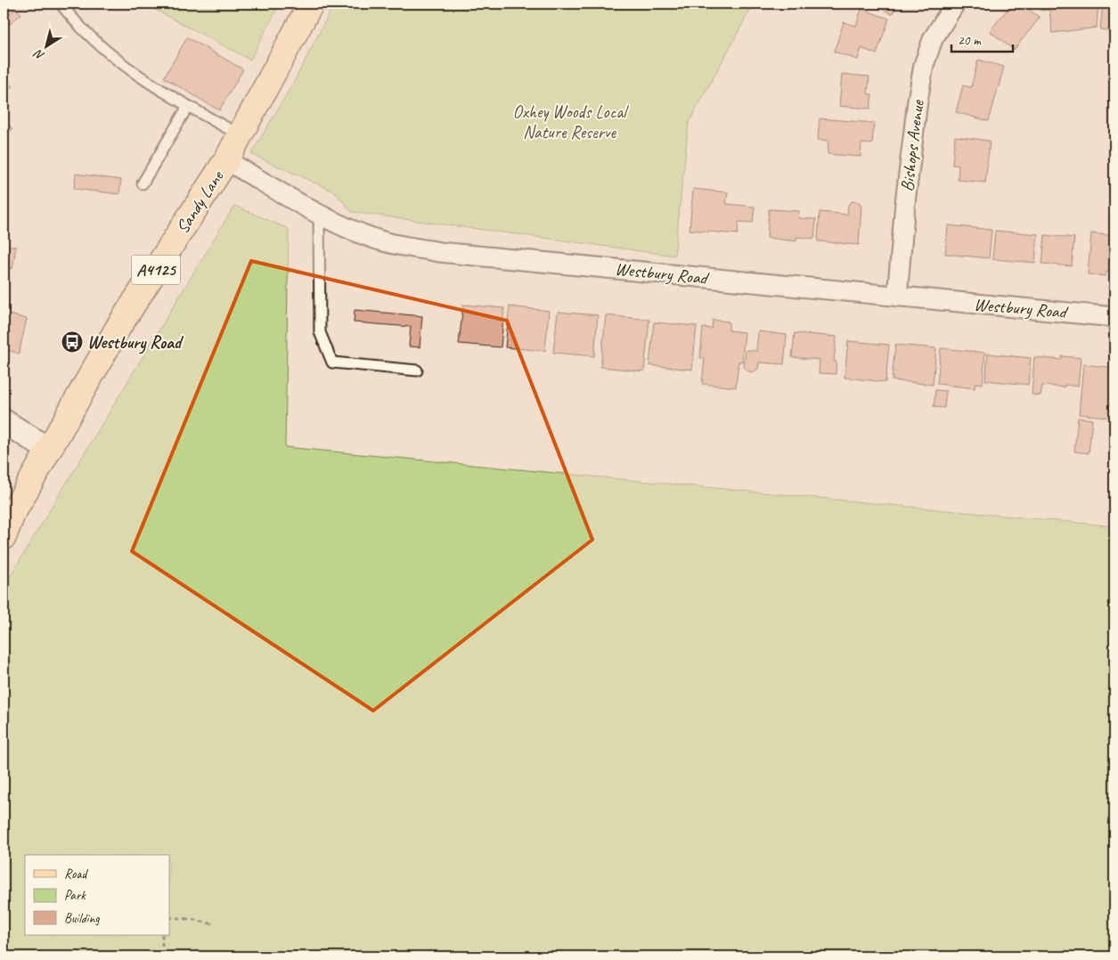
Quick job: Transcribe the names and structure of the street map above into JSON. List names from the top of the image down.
{
  "streets": {
    "main road": ["Sandy Lane", "A4125"],
    "street": ["Bishops Avenue", "Westbury Road"]
  },
  "crossings": [
    ["Bishops Avenue", "Westbury Road"],
    ["Sandy Lane", "Westbury Road"]
  ],
  "parks": ["Oxhey Woods Local Nature Reserve"],
  "places": {
    "bus stop": ["Westbury Road"]
  },
  "legend": ["Road", "Park", "Building"],
  "scale_bar": "20 m",
  "north": "bottom left"
}
